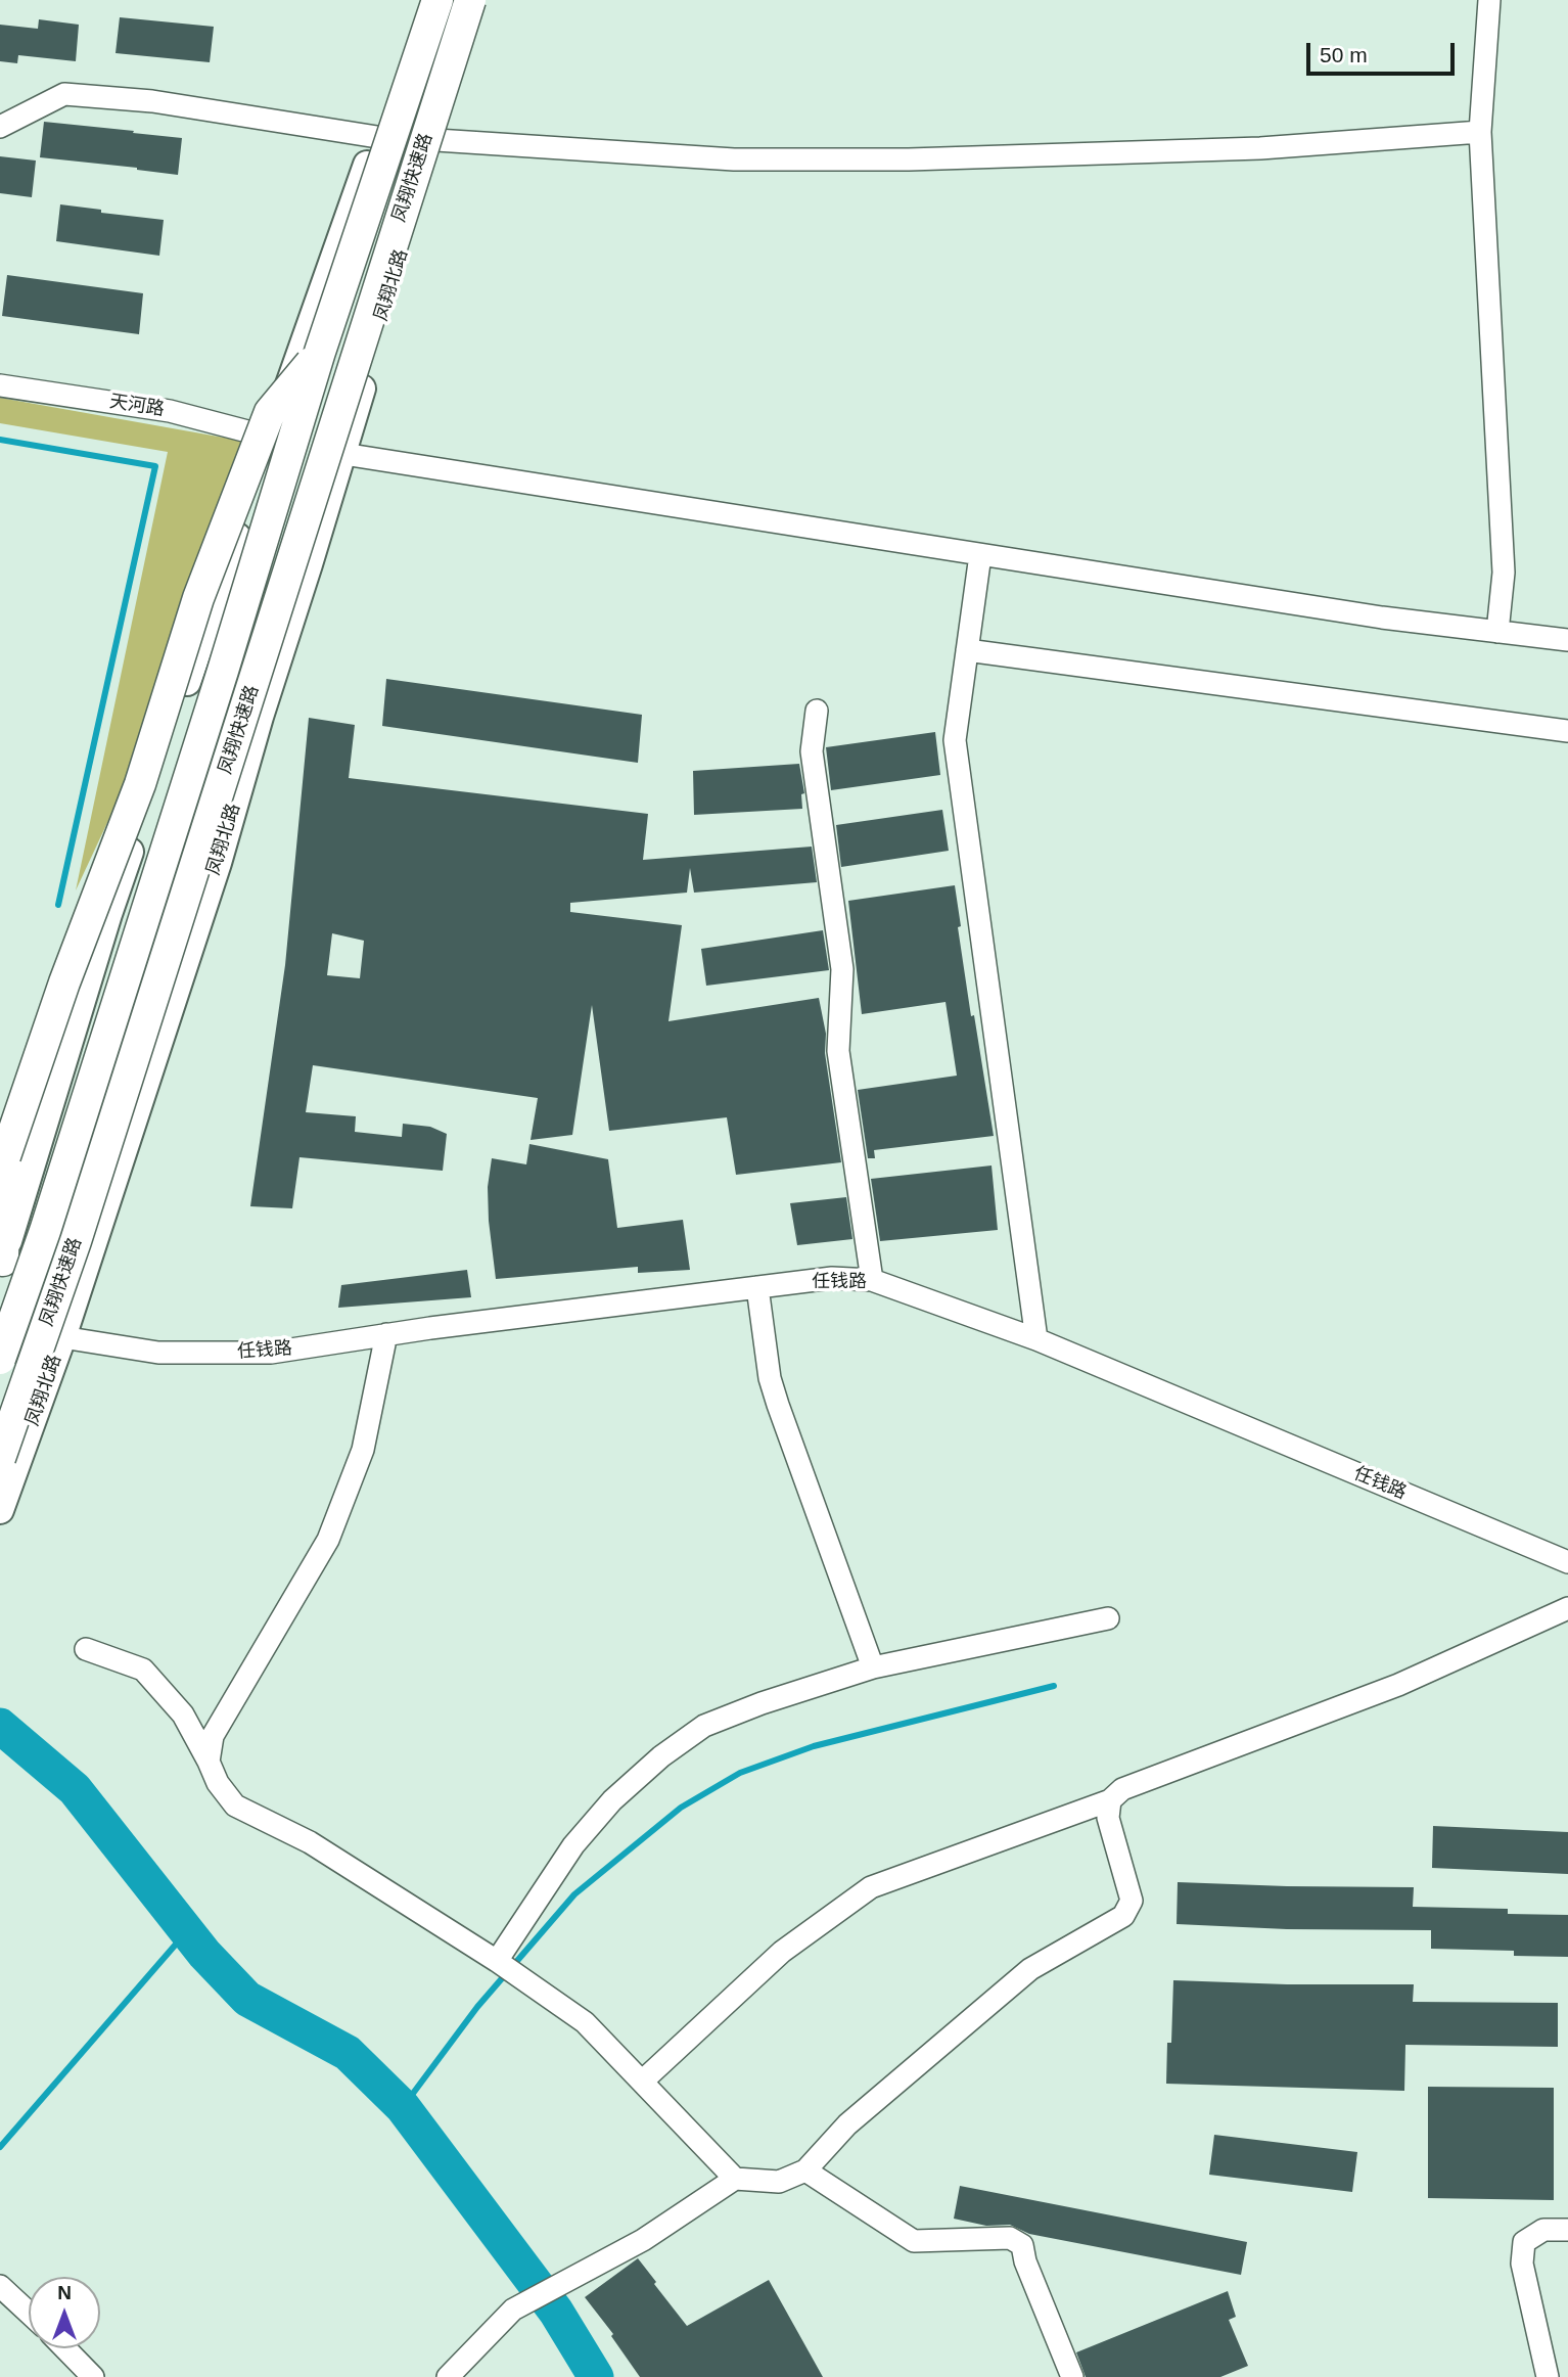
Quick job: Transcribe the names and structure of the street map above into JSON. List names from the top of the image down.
{
  "streets": {
    "highway": ["凤翔快速路"],
    "main road": ["凤翔北路"],
    "street": ["天河路", "任钱路"]
  },
  "crossings": [
    ["凤翔北路", "任钱路"]
  ],
  "scale_bar": "50 m",
  "north": "top"
}
